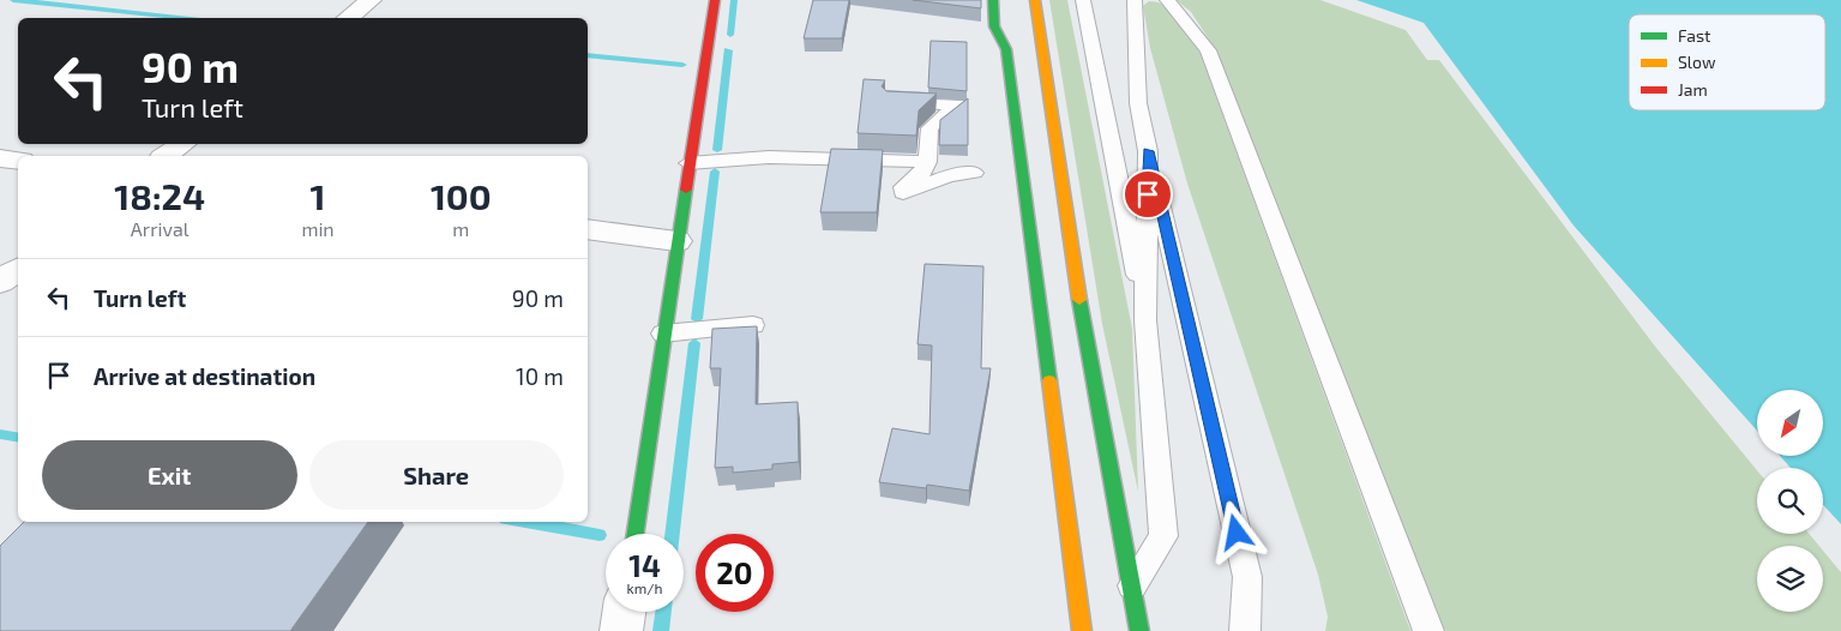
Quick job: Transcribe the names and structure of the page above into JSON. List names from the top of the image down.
{
  "legend": ["Fast", "Slow", "Jam"],
  "north": "bottom left",
  "page": {
    "turn": ["90 m", "Turn left"],
    "eta": [
      "18:24",
      "Arrival",
      "1",
      "min",
      "100",
      "m"
    ],
    "list": [
      {
        "name": "Turn left",
        "value": "90 m"
      },
      {
        "name": "Arrive at destination",
        "value": "10 m"
      }
    ],
    "buttons": ["Exit", "Share"],
    "speed": "14 km/h",
    "limit": "20"
  }
}
